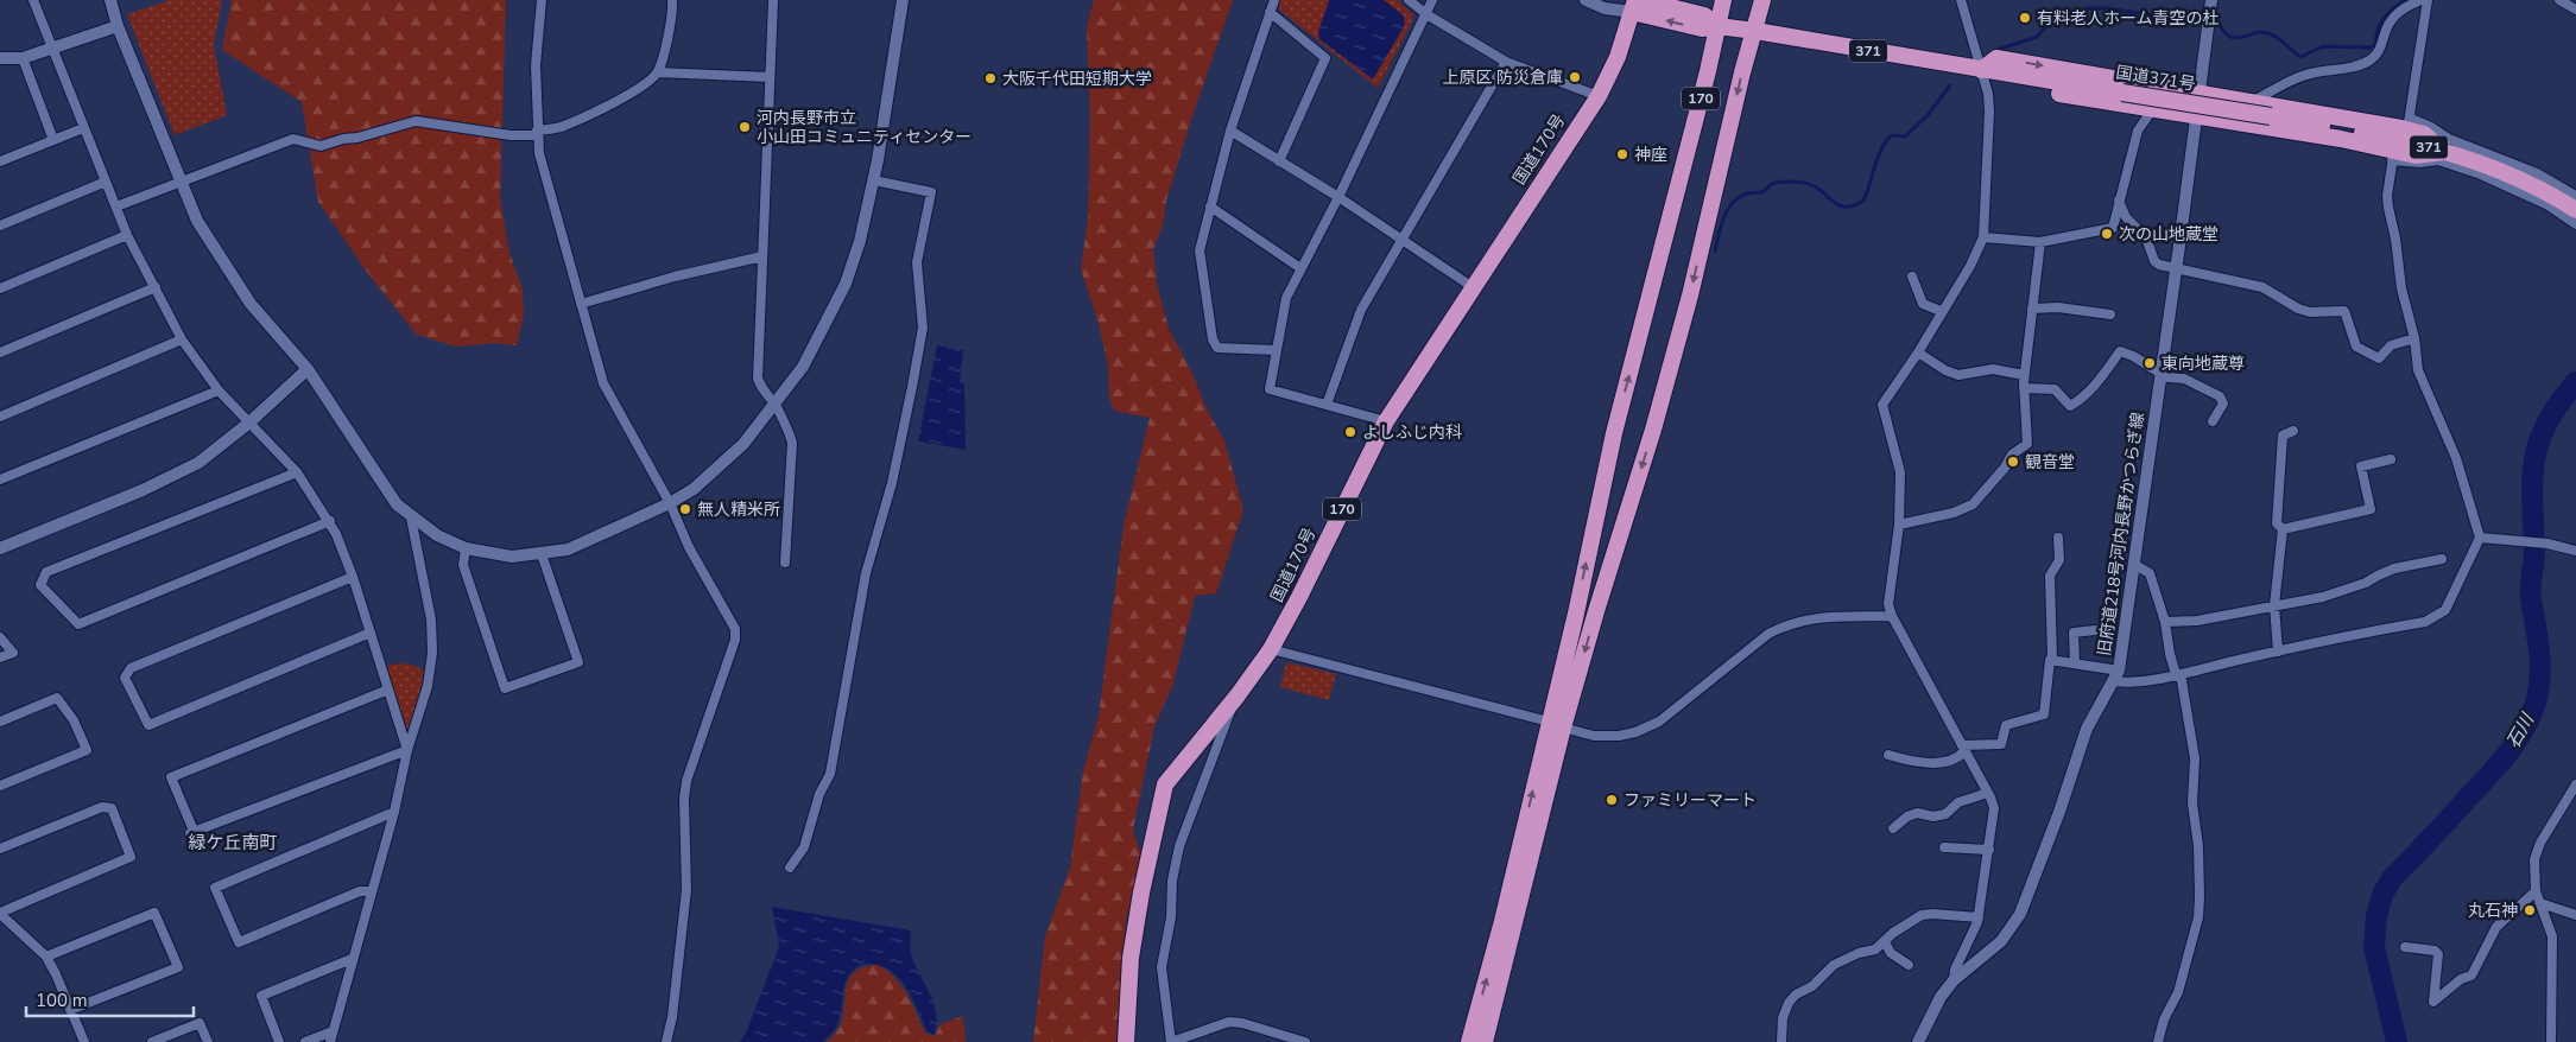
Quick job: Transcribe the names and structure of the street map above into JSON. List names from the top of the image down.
{
  "streets": {
    "highway": [
      "371",
      "国道371号",
      "170",
      "国道170号"
    ],
    "street": ["旧府道218号河内長野かつらぎ線"]
  },
  "crossings": [
    ["国道371号", "170"],
    ["国道371号", "国道170号"]
  ],
  "districts": ["緑ケ丘南町"],
  "water": ["石川"],
  "places": [
    "有料老人ホーム青空の杜",
    "上原区 防災倉庫",
    "大阪千代田短期大学",
    "河内長野市立 小山田コミュニティセンター",
    "神座",
    "次の山地蔵堂",
    "東向地蔵尊",
    "よしふじ内科",
    "観音堂",
    "無人精米所",
    "ファミリーマート",
    "丸石神"
  ],
  "scale_bar": "100 m"
}
